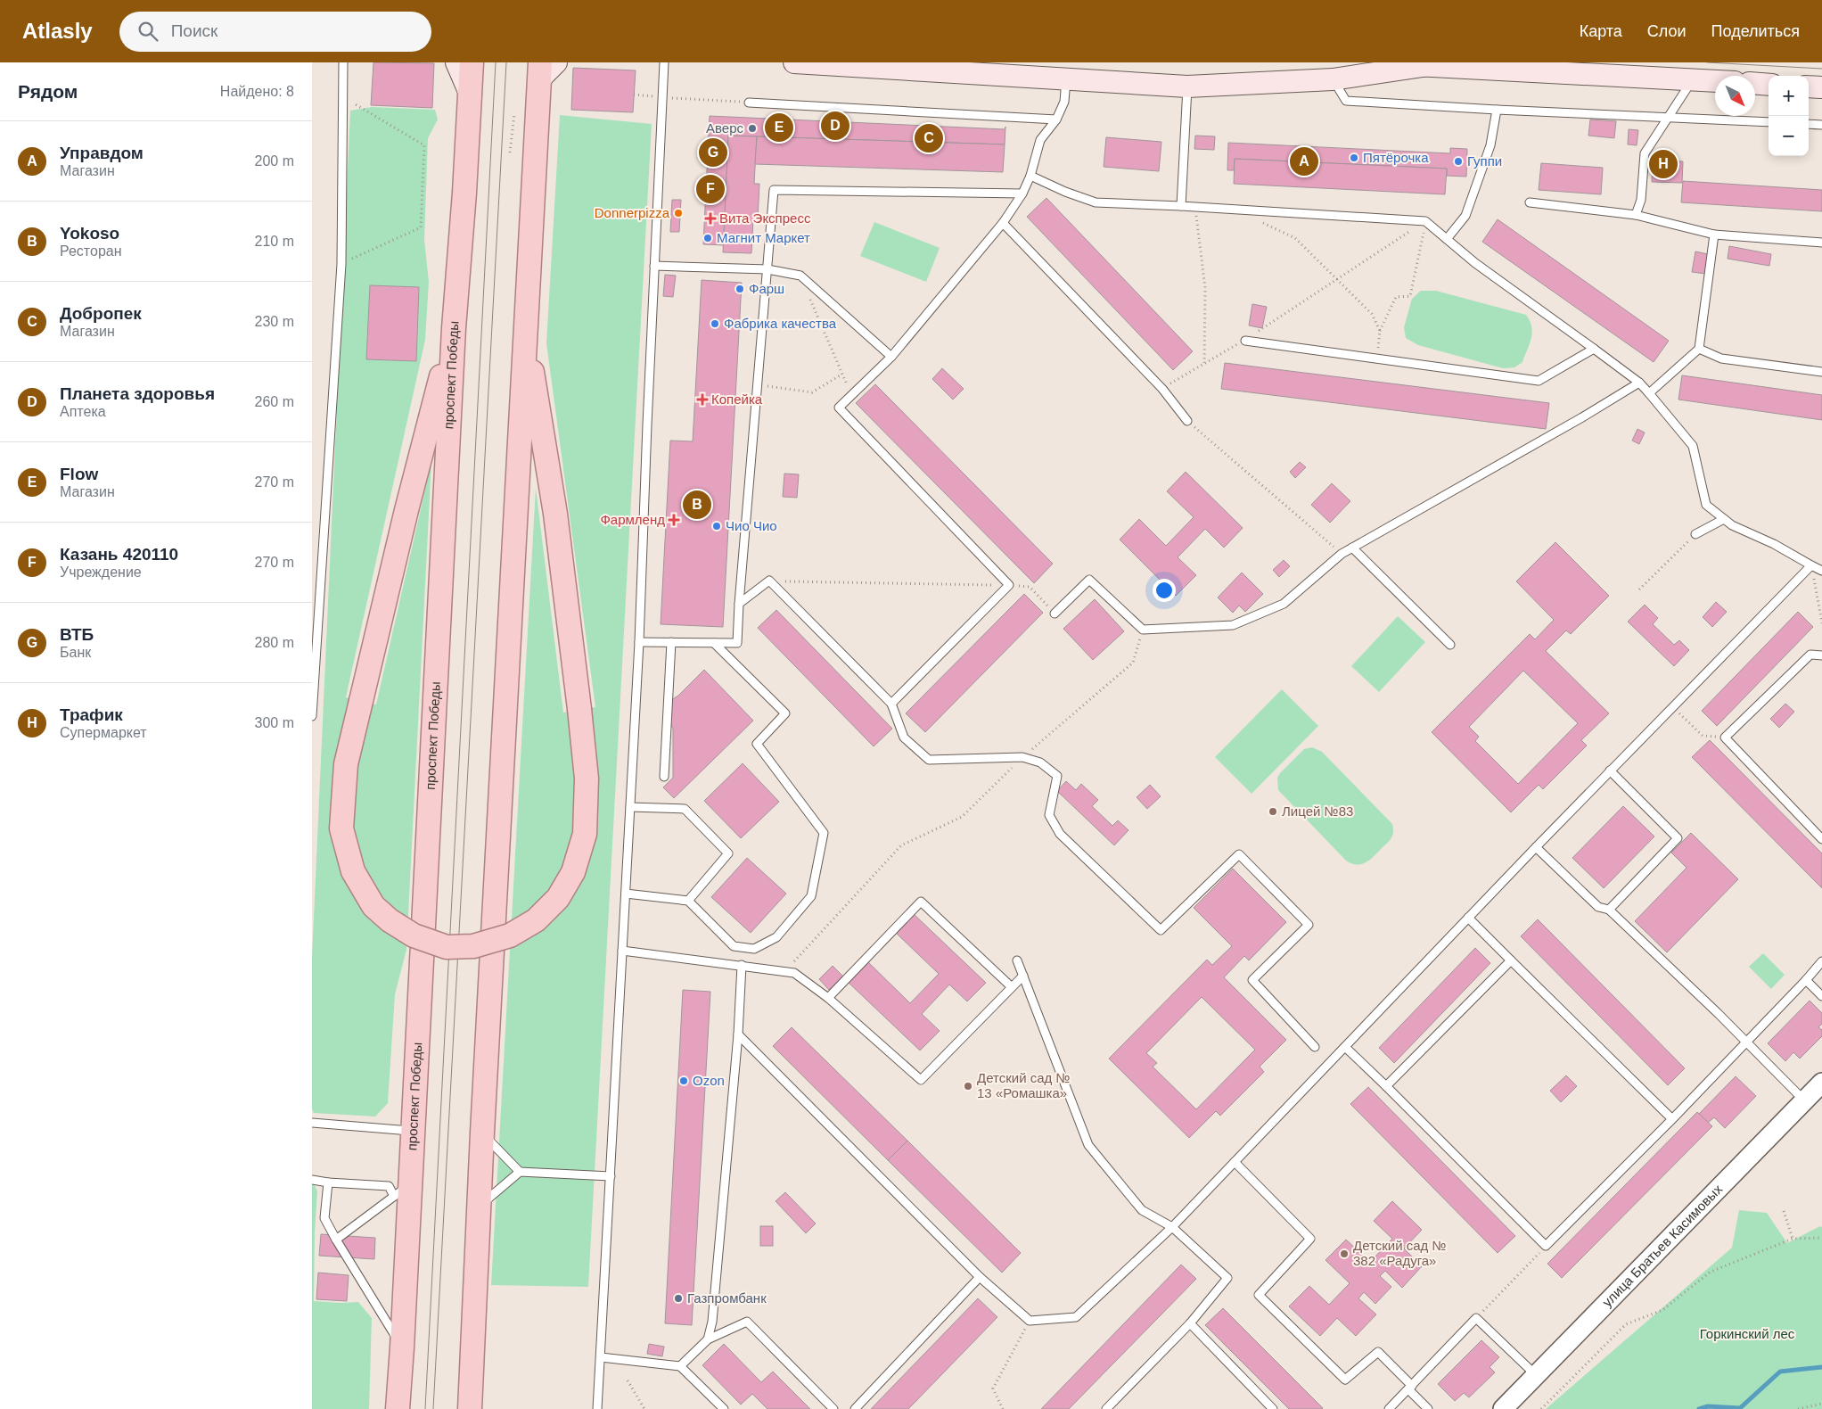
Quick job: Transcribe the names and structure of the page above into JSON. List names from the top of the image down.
{
  "streets": {
    "main road": ["проспект Победы"],
    "street": ["улица Братьев Касимовых"]
  },
  "parks": ["Горкинский лес"],
  "places": {
    "other": [
      "Аверс",
      "Пятёрочка",
      "Гуппи",
      "Donnerpizza",
      "Магнит Маркет",
      "Фарш",
      "Фабрика качества",
      "Чио Чио",
      "Лицей №83",
      "Ozon",
      "Детский сад № 13 «Ромашка»",
      "Детский сад № 382 «Радуга»",
      "Газпромбанк"
    ],
    "health": ["Вита Экспресс", "Копейка", "Фармленд"]
  },
  "north": "bottom right",
  "page": {
    "header": "Atlasly",
    "search": "Поиск",
    "nav": ["Карта", "Слои", "Поделиться"],
    "heading": ["Рядом", "Найдено: 8"],
    "map_buttons": ["+", "−"],
    "pins": [
      "D",
      "E",
      "C",
      "G",
      "A",
      "H",
      "F",
      "B"
    ],
    "list": [
      {
        "mark": "A",
        "name": "Управдом",
        "note": "Магазин",
        "value": "200 m"
      },
      {
        "mark": "B",
        "name": "Yokoso",
        "note": "Ресторан",
        "value": "210 m"
      },
      {
        "mark": "C",
        "name": "Добропек",
        "note": "Магазин",
        "value": "230 m"
      },
      {
        "mark": "D",
        "name": "Планета здоровья",
        "note": "Аптека",
        "value": "260 m"
      },
      {
        "mark": "E",
        "name": "Flow",
        "note": "Магазин",
        "value": "270 m"
      },
      {
        "mark": "F",
        "name": "Казань 420110",
        "note": "Учреждение",
        "value": "270 m"
      },
      {
        "mark": "G",
        "name": "ВТБ",
        "note": "Банк",
        "value": "280 m"
      },
      {
        "mark": "H",
        "name": "Трафик",
        "note": "Супермаркет",
        "value": "300 m"
      }
    ]
  }
}
